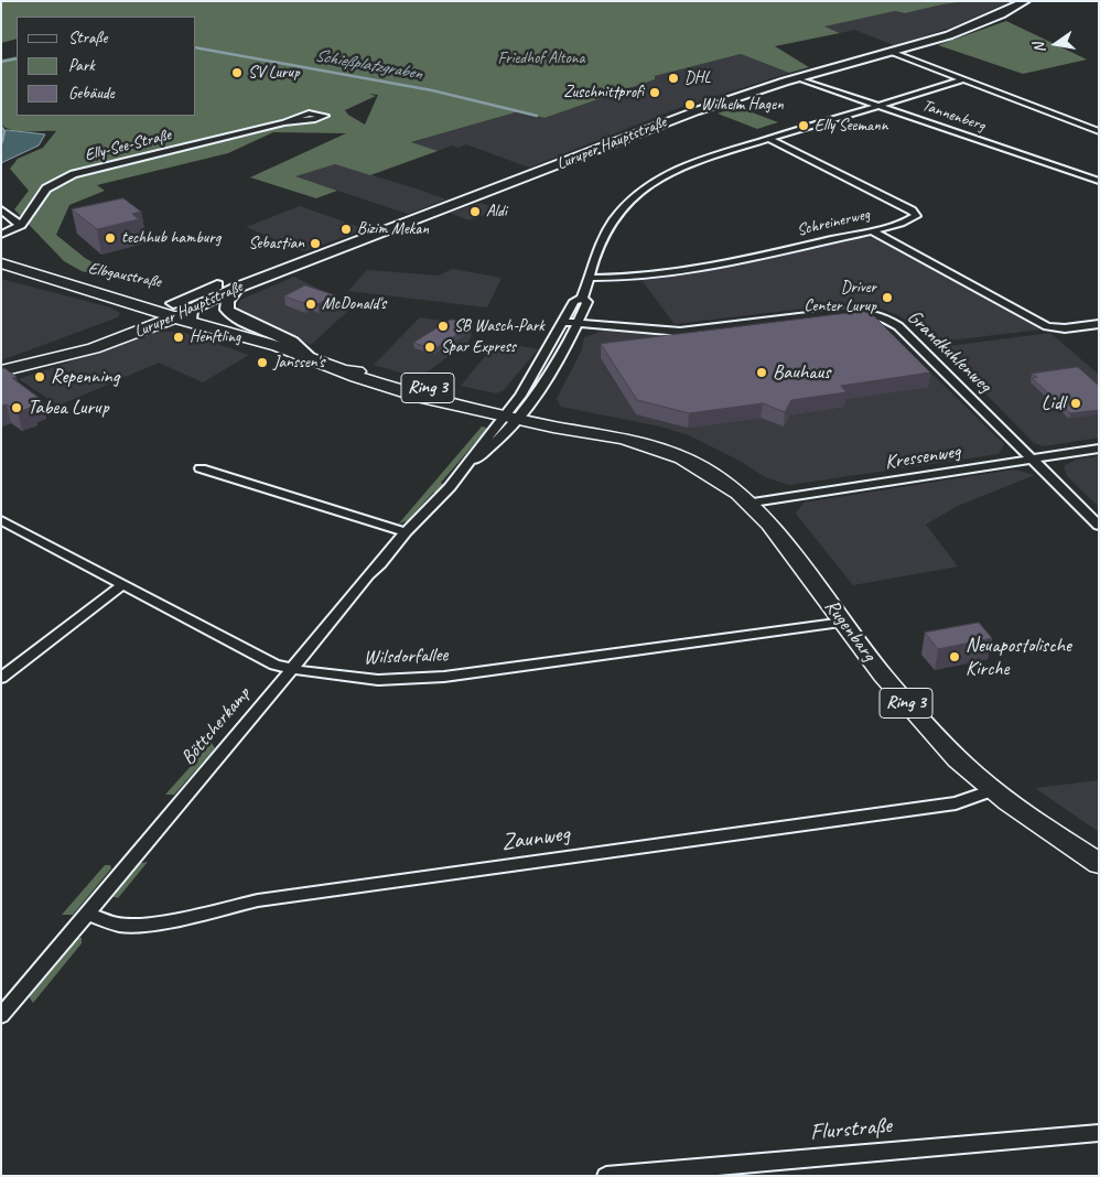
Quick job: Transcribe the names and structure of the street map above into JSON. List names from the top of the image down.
{
  "streets": {
    "main road": [
      "Luruper Hauptstraße",
      "Elbgaustraße",
      "Ring 3",
      "Rugenbarg"
    ],
    "street": [
      "Tannenberg",
      "Elly-See-Straße",
      "Schreinerweg",
      "Grandkuhlenweg",
      "Kressenweg",
      "Wilsdorfallee",
      "Böttcherkamp",
      "Zaunweg",
      "Flurstraße"
    ]
  },
  "crossings": [
    ["Tannenberg", "Luruper Hauptstraße"],
    ["Tannenberg", "Böttcherkamp"],
    ["Luruper Hauptstraße", "Elbgaustraße"],
    ["Luruper Hauptstraße", "Rugenbarg"],
    ["Schreinerweg", "Böttcherkamp"],
    ["Elbgaustraße", "Rugenbarg"],
    ["Grandkuhlenweg", "Kressenweg"],
    ["Grandkuhlenweg", "Böttcherkamp"],
    ["Kressenweg", "Rugenbarg"],
    ["Rugenbarg", "Wilsdorfallee"],
    ["Rugenbarg", "Böttcherkamp"],
    ["Rugenbarg", "Zaunweg"],
    ["Wilsdorfallee", "Böttcherkamp"],
    ["Böttcherkamp", "Zaunweg"]
  ],
  "water": ["Schießplatzgraben"],
  "parks": ["Friedhof Altona"],
  "places": [
    "SV Lurup",
    "DHL",
    "Zuschnittprofi",
    "Wilhelm Hagen",
    "Elly Seemann",
    "Aldi",
    "Bizim Mekan",
    "techhub hamburg",
    "Sebastian",
    "Driver Center Lurup",
    "McDonald's",
    "SB Wasch-Park",
    "Henftling",
    "Spar Express",
    "Janssen's",
    "Bauhaus",
    "Repenning",
    "Lidl",
    "Tabea Lurup",
    "Neuapostolische Kirche"
  ],
  "legend": ["Straße", "Park", "Gebäude"],
  "north": "left"
}
